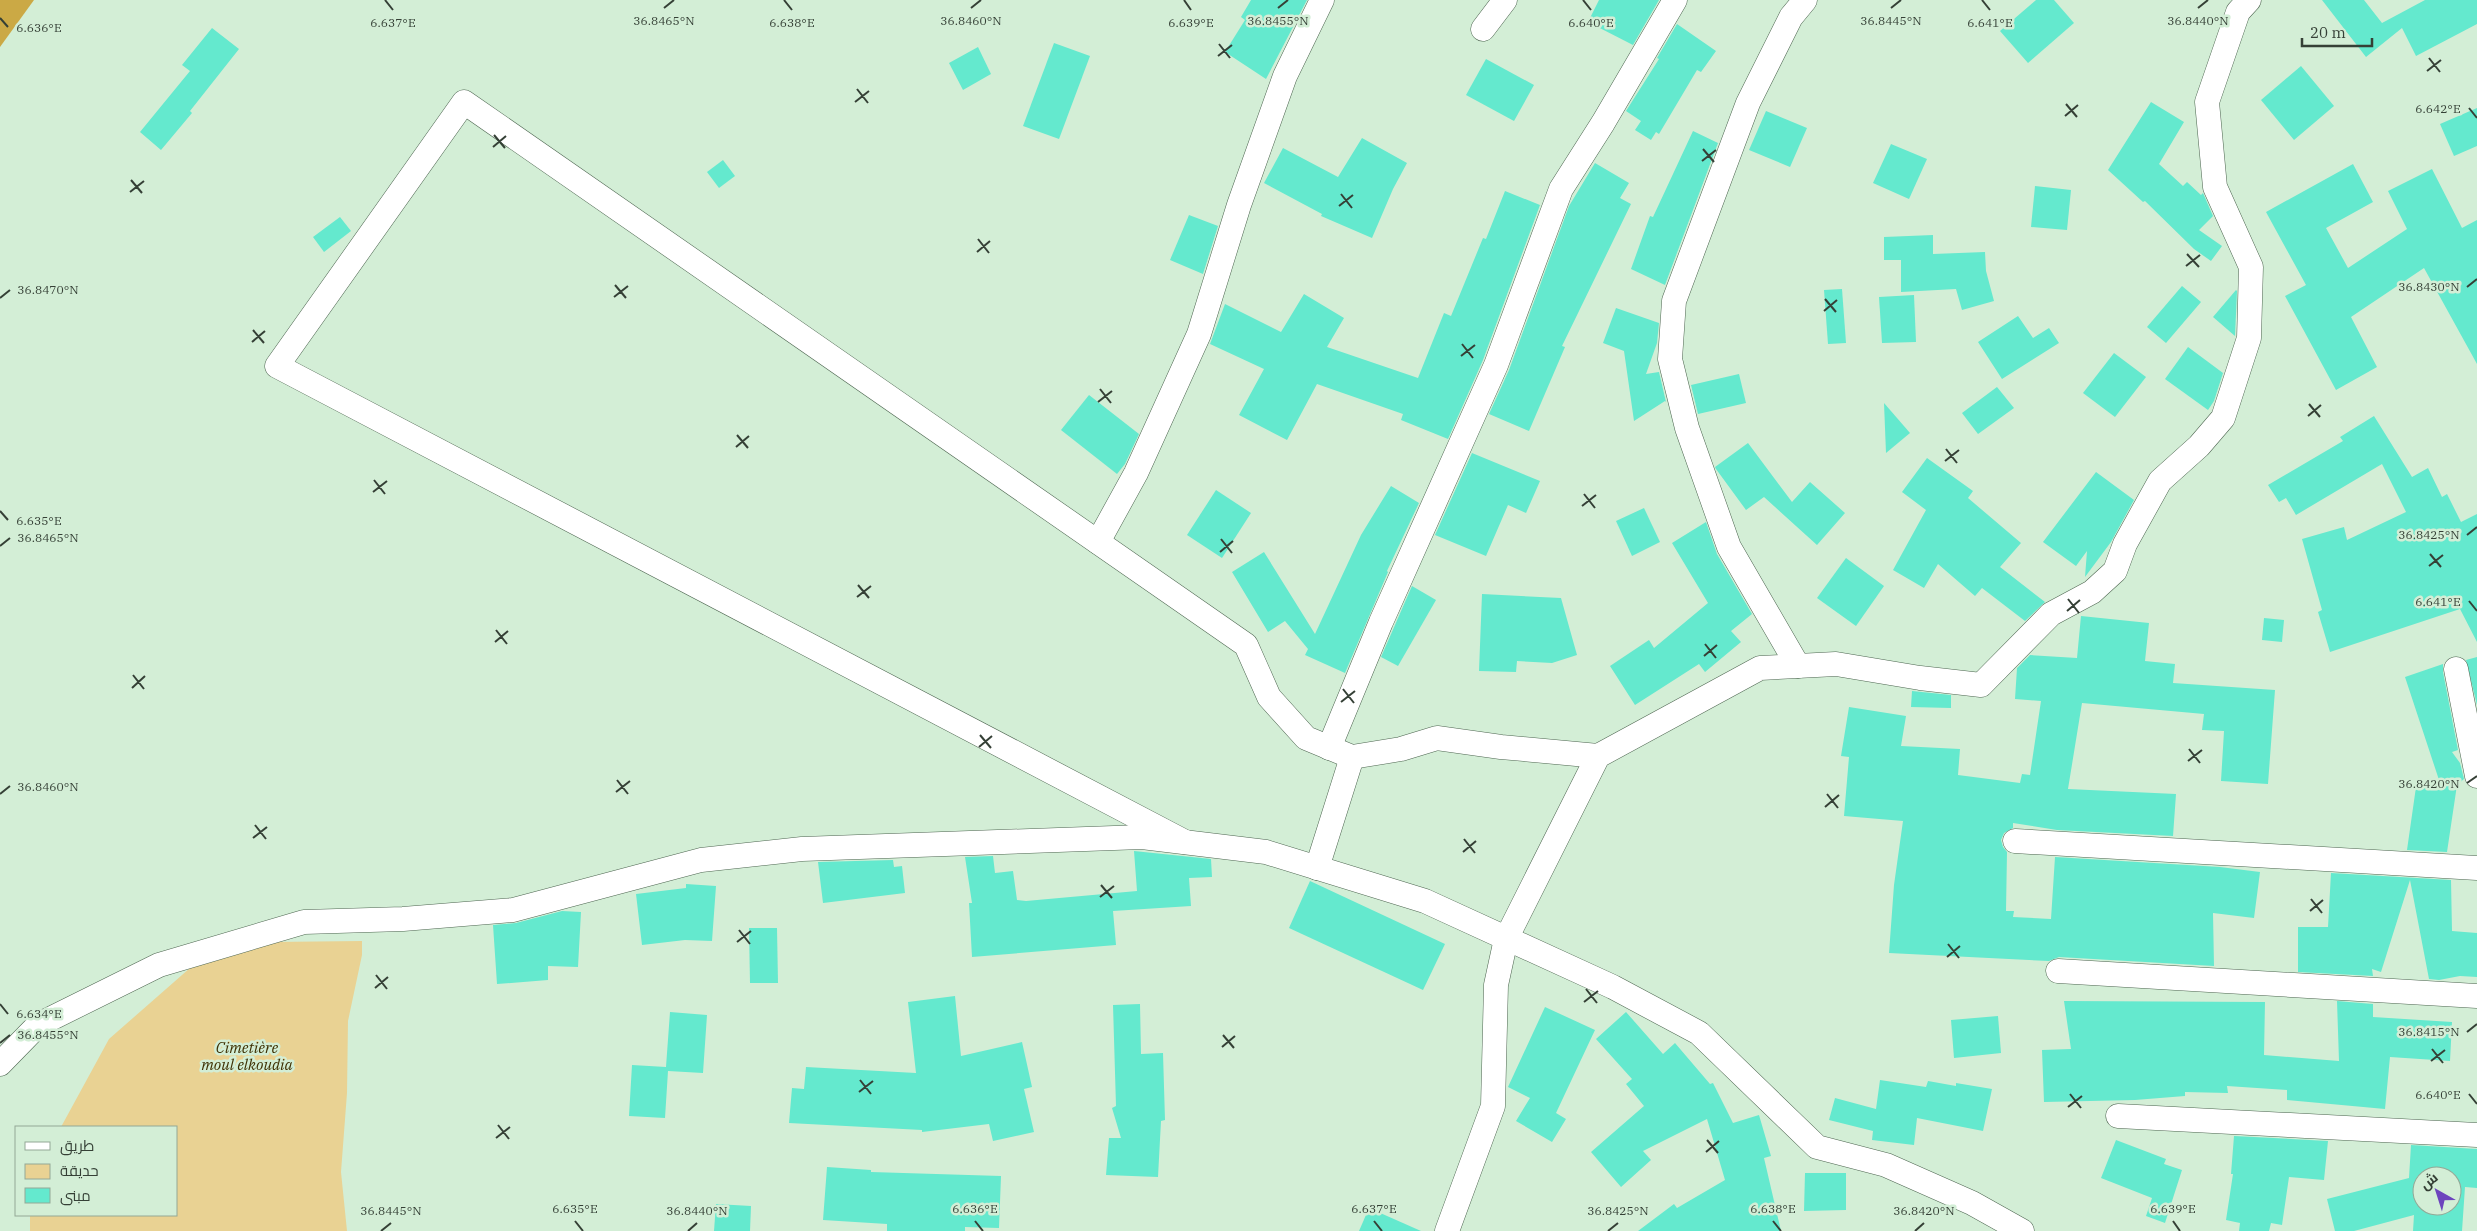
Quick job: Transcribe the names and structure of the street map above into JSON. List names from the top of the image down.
{
  "parks": ["Cimetière moul elkoudia"],
  "legend": ["طريق", "حديقة", "مبنى"],
  "scale_bar": "20 m",
  "north": "top left",
  "coordinates": [
    "36.8465°N",
    "36.8460°N",
    "36.8455°N",
    "36.8445°N",
    "36.8440°N",
    "6.637°E",
    "6.638°E",
    "6.639°E",
    "6.640°E",
    "6.641°E",
    "6.636°E",
    "6.642°E",
    "36.8430°N",
    "36.8470°N",
    "6.635°E",
    "36.8425°N",
    "36.8420°N",
    "6.634°E",
    "36.8415°N"
  ]
}
